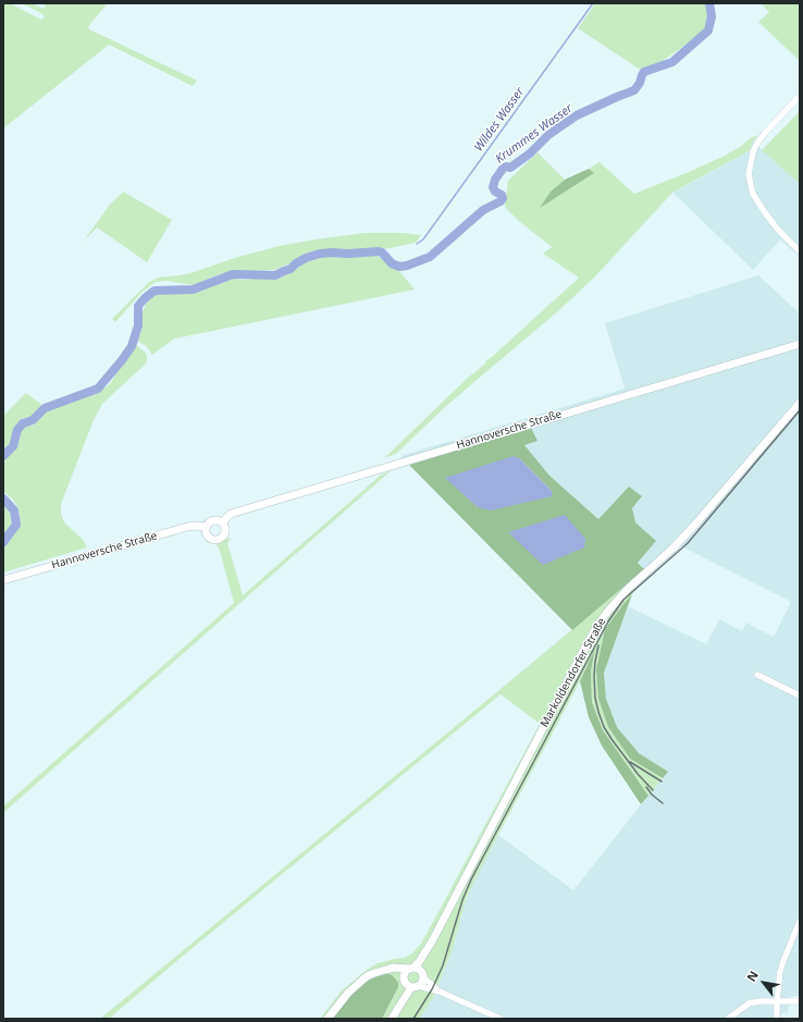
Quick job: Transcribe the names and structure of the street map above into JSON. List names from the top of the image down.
{
  "streets": {
    "main road": ["Hannoversche Straße", "Markoldendorfer Straße"]
  },
  "water": ["Wildes Wasser", "Krummes Wasser"],
  "north": "top left"
}
